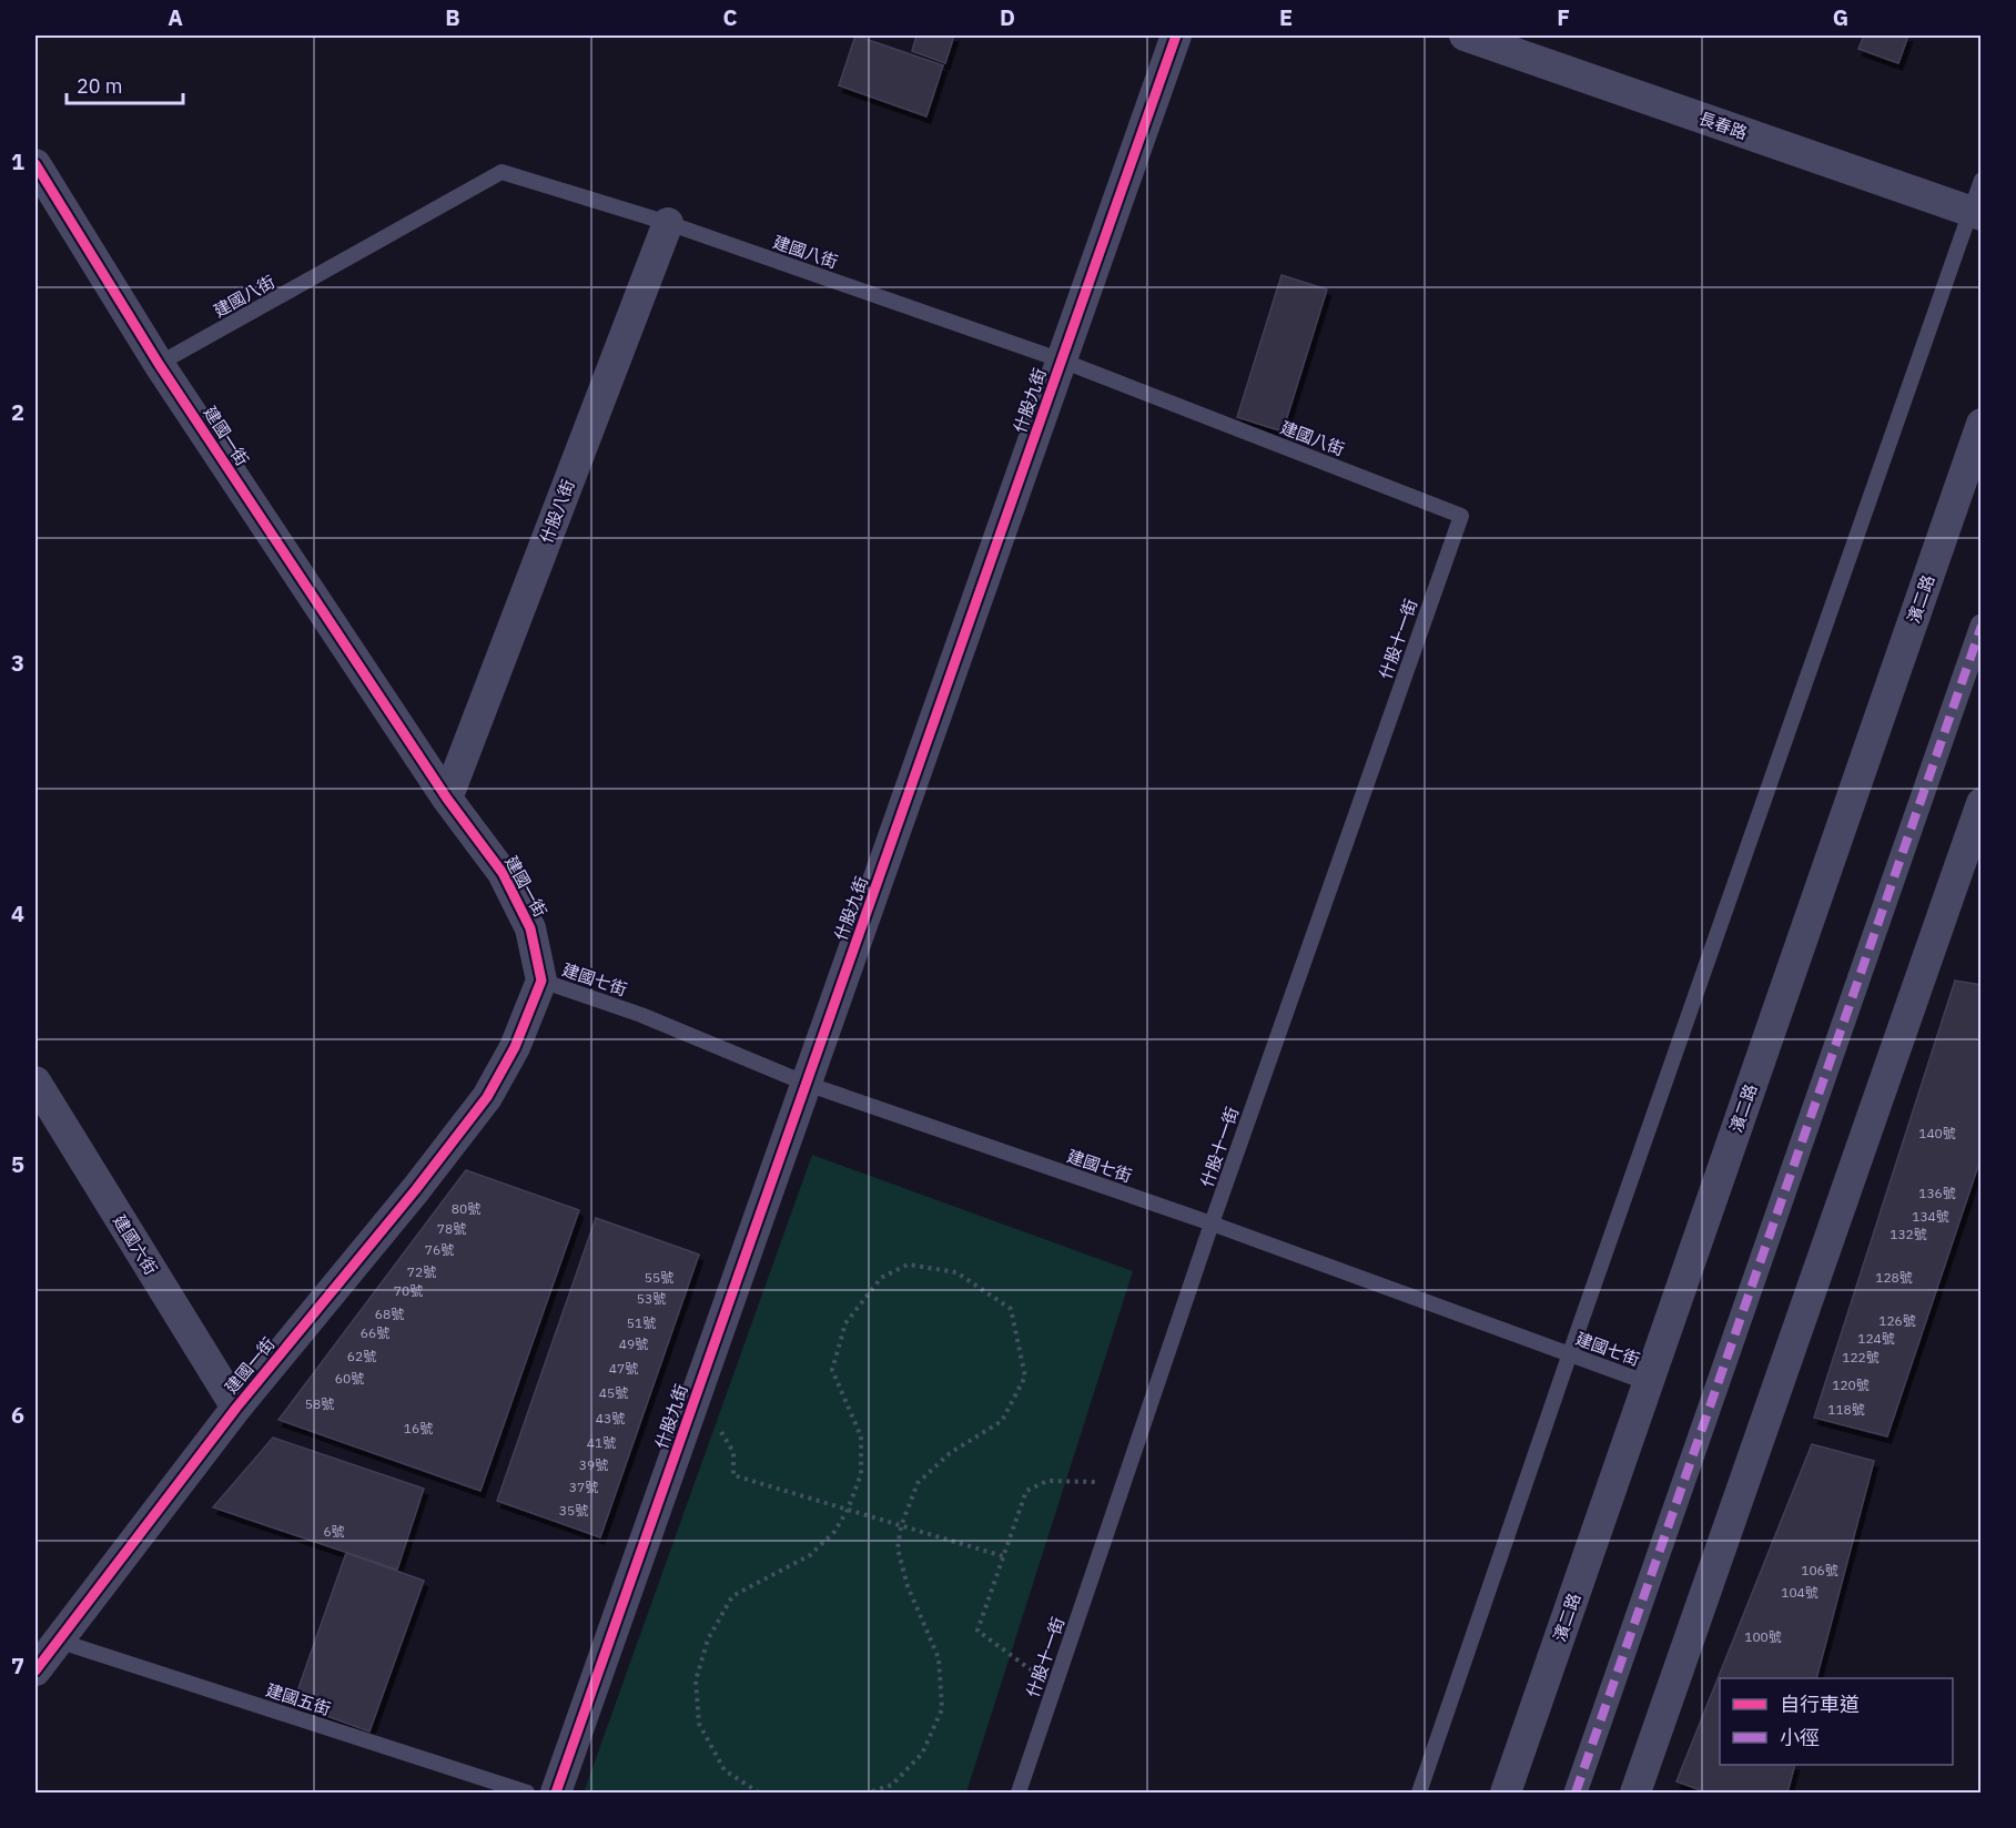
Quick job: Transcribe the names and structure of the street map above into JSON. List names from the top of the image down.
{
  "streets": {
    "street": [
      "長春路",
      "什股九街",
      "建國一街",
      "什股八街",
      "濱二路",
      "建國六街"
    ],
    "lane": [
      "建國八街",
      "什股十一街",
      "建國七街",
      "建國五街"
    ]
  },
  "crossings": [
    ["建國八街", "什股九街"],
    ["建國八街", "建國一街"],
    ["建國八街", "什股八街"],
    ["建國八街", "什股十一街"],
    ["什股九街", "建國七街"],
    ["建國一街", "什股八街"],
    ["建國一街", "建國七街"],
    ["建國一街", "建國六街"],
    ["建國一街", "建國五街"],
    ["濱二路", "建國七街"],
    ["什股十一街", "建國七街"]
  ],
  "house_numbers": [
    "140號",
    "136號",
    "80號",
    "134號",
    "78號",
    "132號",
    "76號",
    "72號",
    "55號",
    "128號",
    "70號",
    "53號",
    "68號",
    "126號",
    "51號",
    "66號",
    "124號",
    "49號",
    "62號",
    "122號",
    "47號",
    "60號",
    "120號",
    "45號",
    "58號",
    "118號",
    "43號",
    "16號",
    "41號",
    "39號",
    "37號",
    "35號",
    "6號",
    "106號",
    "104號",
    "100號"
  ],
  "legend": ["自行車道", "小徑"],
  "scale_bar": "20 m",
  "grid": {
    "columns": [
      "A",
      "B",
      "C",
      "D",
      "E",
      "F",
      "G"
    ],
    "rows": [
      "1",
      "2",
      "3",
      "4",
      "5",
      "6",
      "7"
    ]
  }
}
